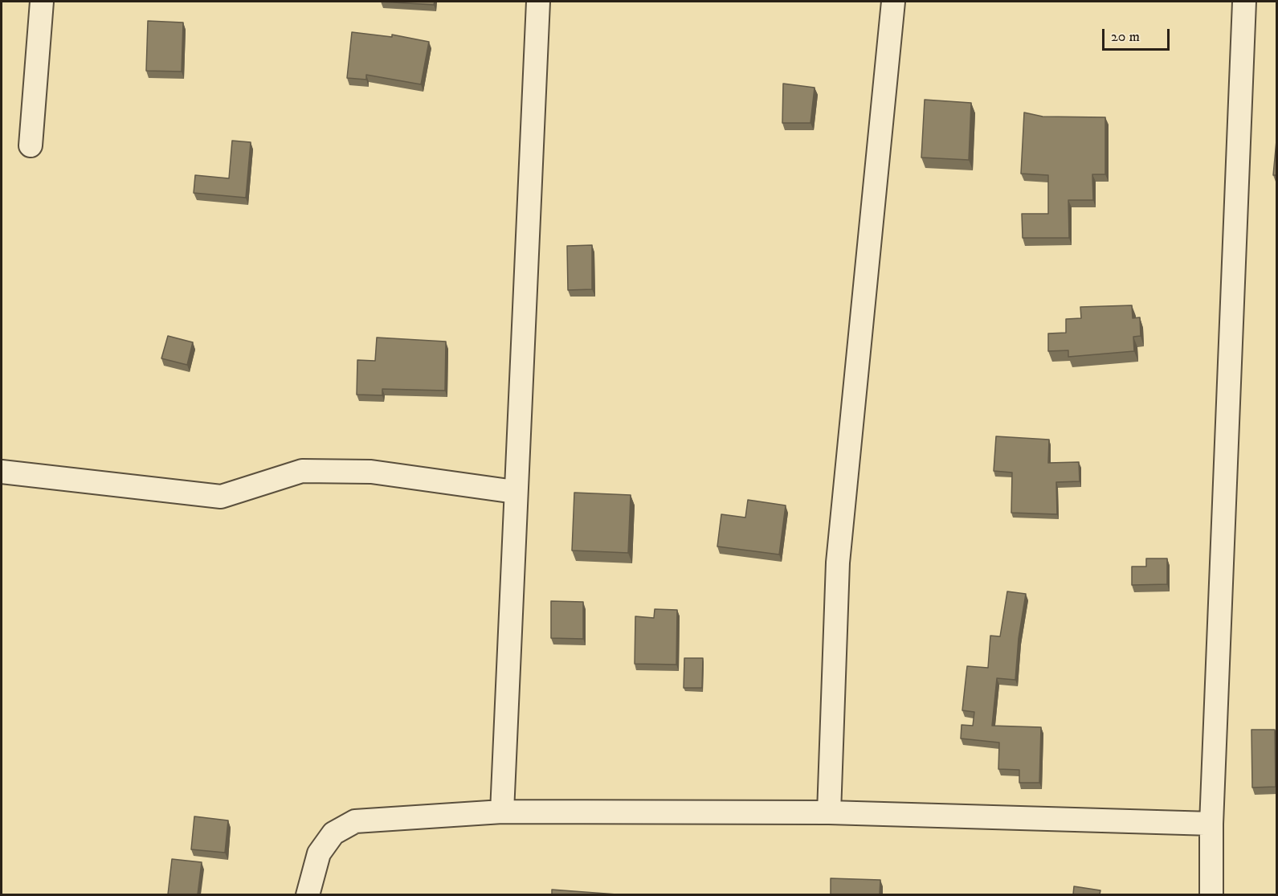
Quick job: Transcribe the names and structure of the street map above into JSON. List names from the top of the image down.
{
  "scale_bar": "20 m"
}
